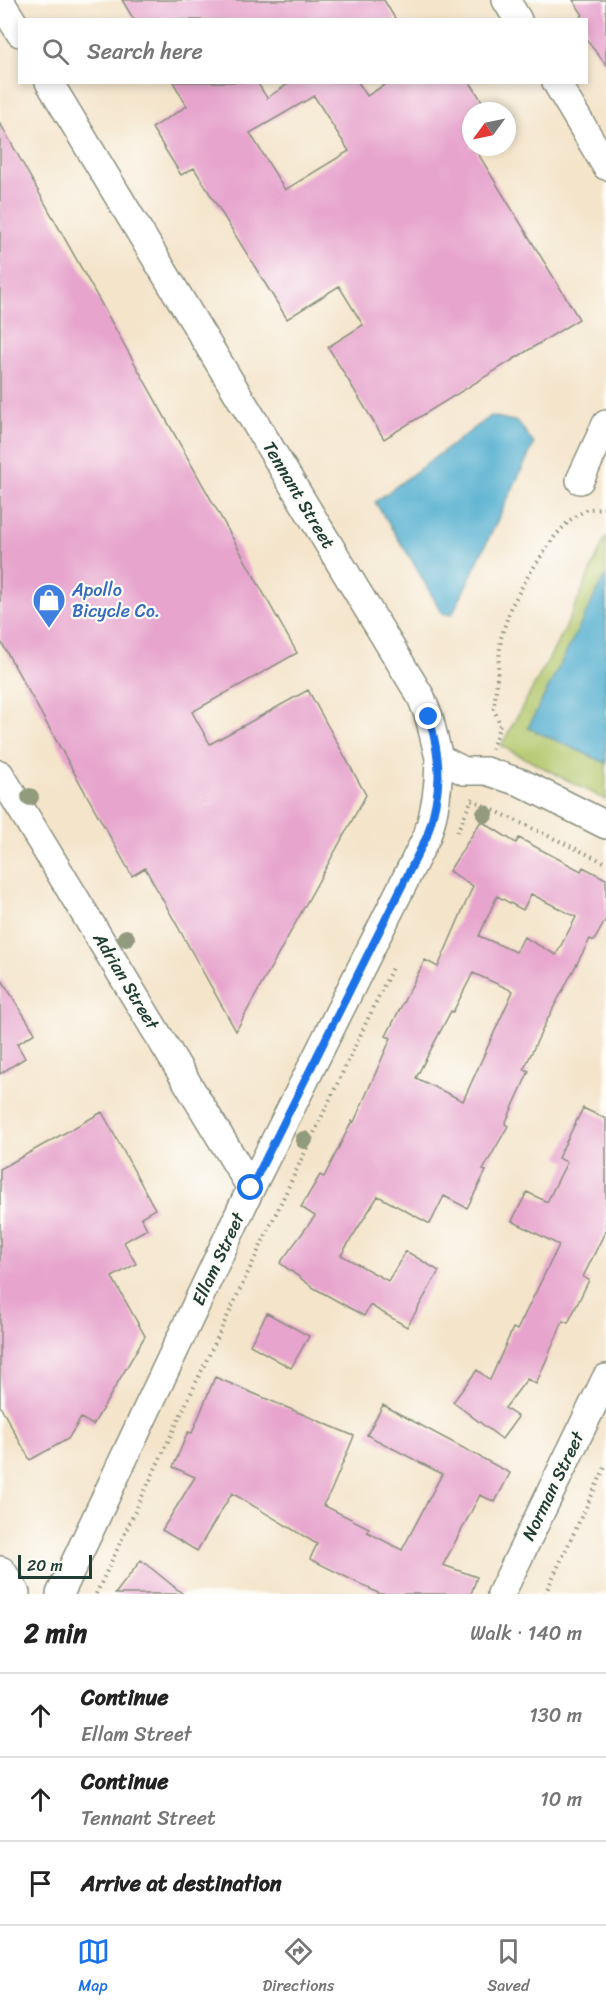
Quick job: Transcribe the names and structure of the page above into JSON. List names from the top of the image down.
{
  "streets": {
    "street": [
      "Tennant Street",
      "Adrian Street",
      "Ellam Street",
      "Norman Street"
    ]
  },
  "crossings": [
    ["Tennant Street", "Ellam Street"],
    ["Adrian Street", "Ellam Street"]
  ],
  "places": {
    "shop": ["Apollo Bicycle Co."]
  },
  "scale_bar": "20 m",
  "north": "bottom left",
  "page": {
    "search": "Search here",
    "scale": "20 m",
    "heading": ["2 min", "Walk · 140 m"],
    "list": [
      ["Continue", "Ellam Street", "130 m"],
      ["Continue", "Tennant Street", "10 m"],
      "Arrive at destination"
    ],
    "nav": ["Map", "Directions", "Saved"]
  }
}
